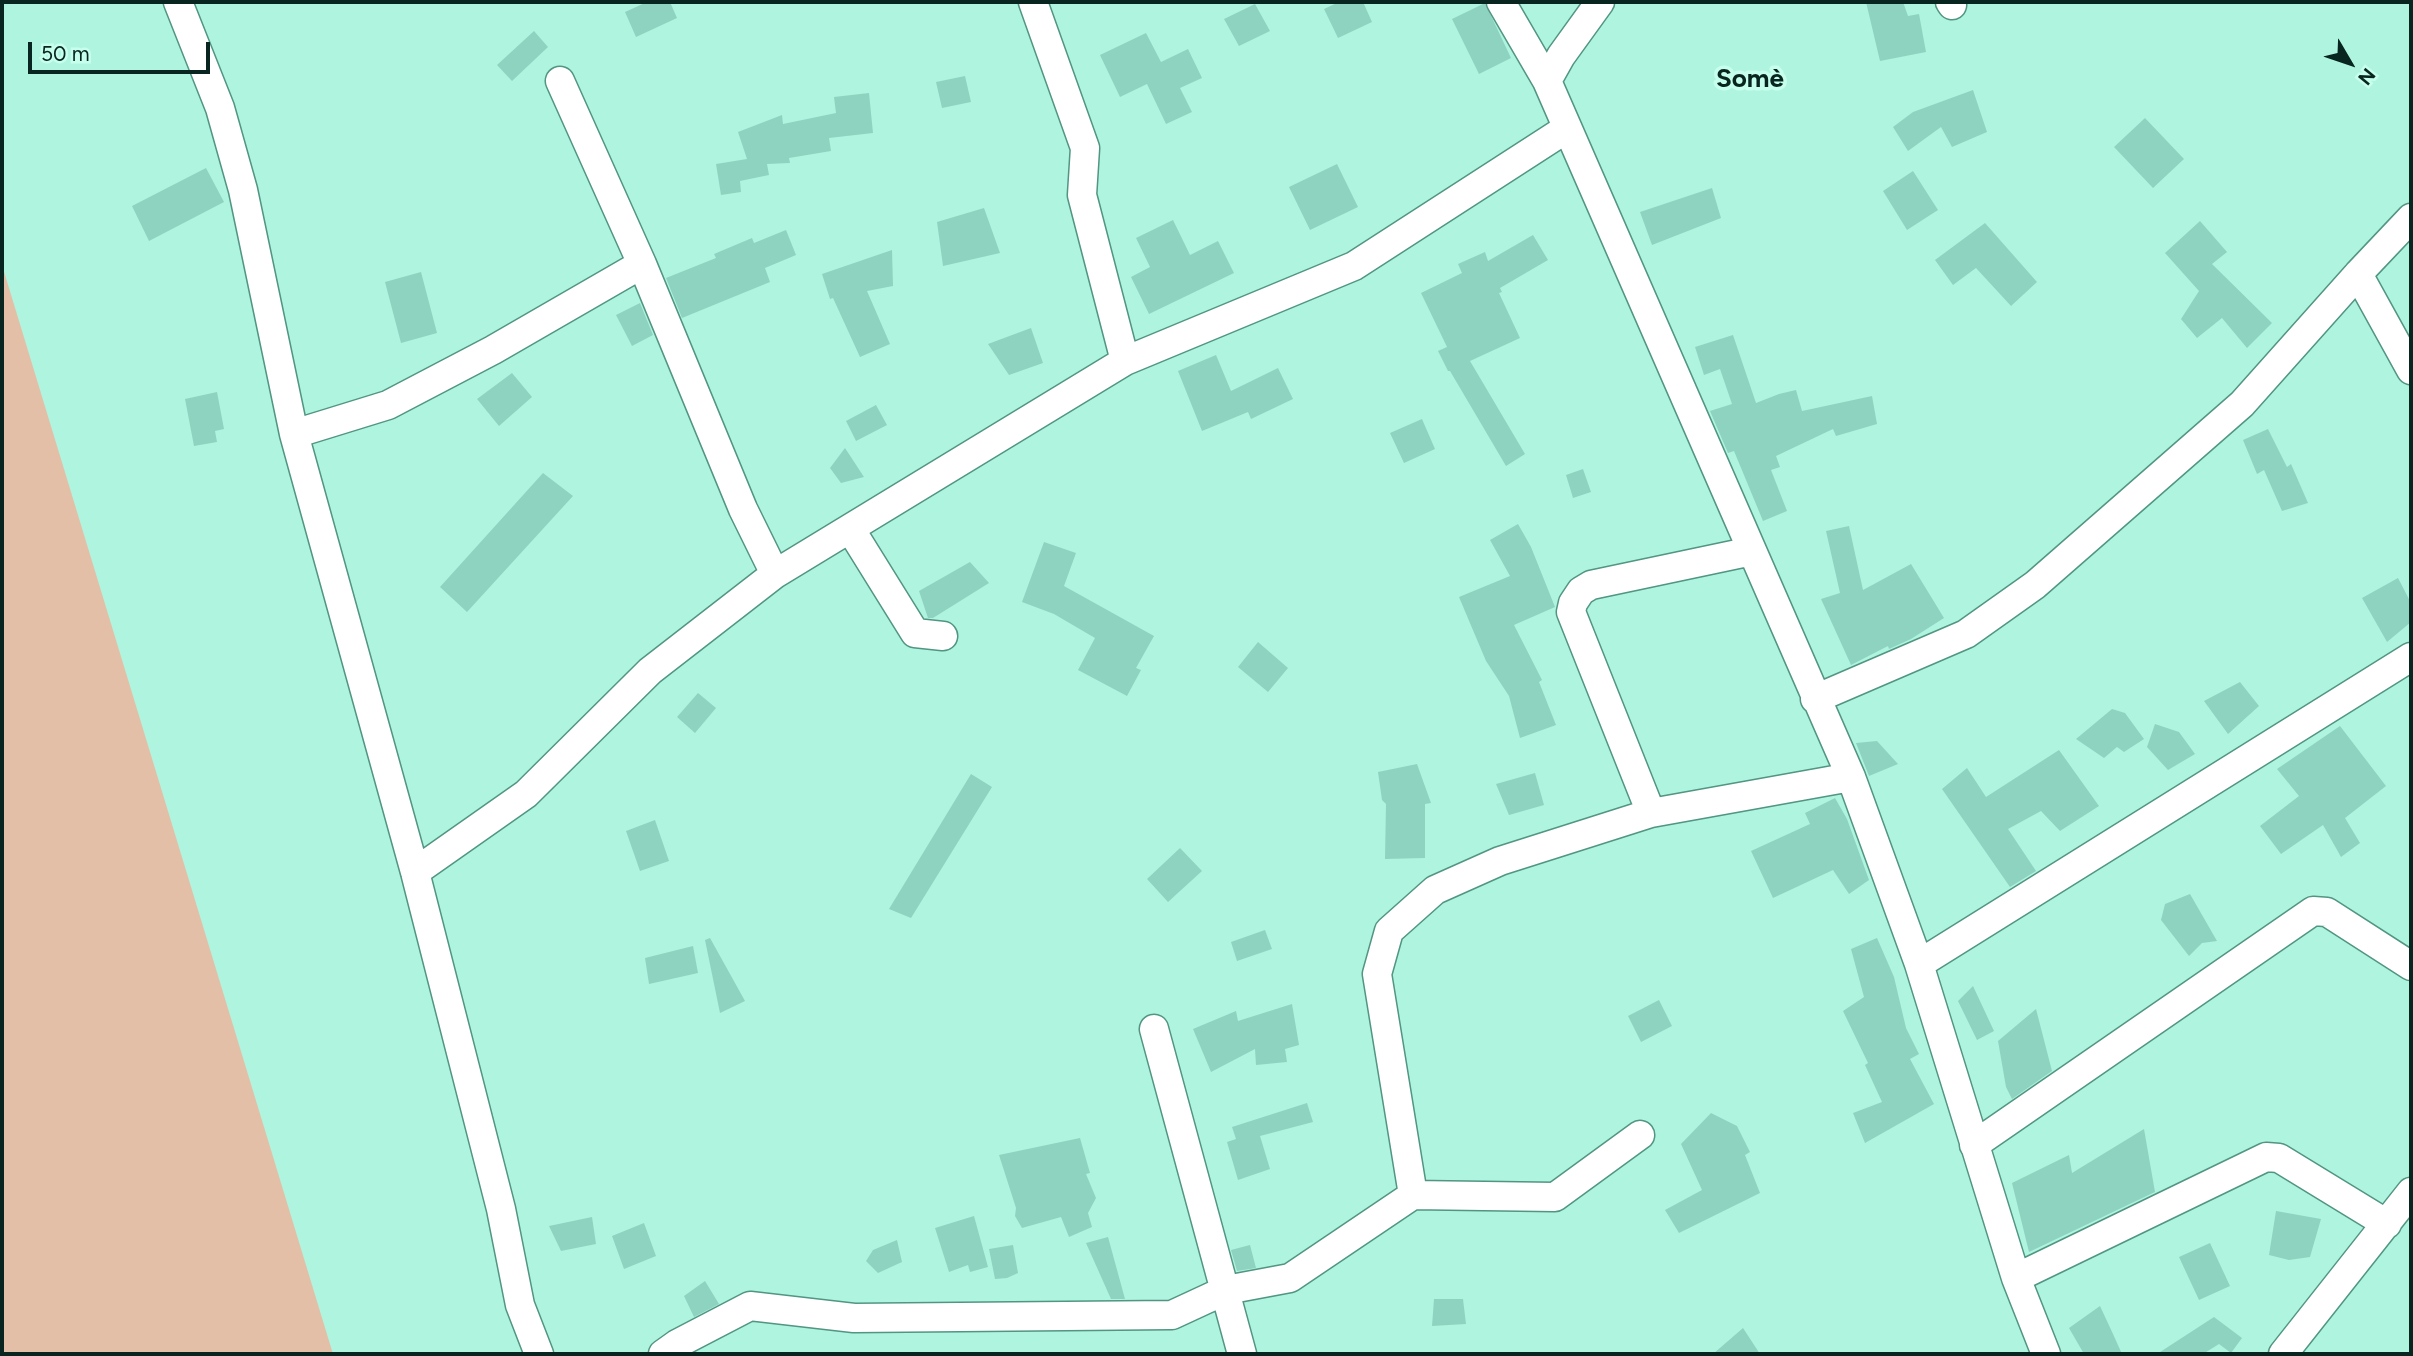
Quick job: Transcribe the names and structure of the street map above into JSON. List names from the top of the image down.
{
  "districts": ["Somè"],
  "scale_bar": "50 m",
  "north": "bottom right"
}
